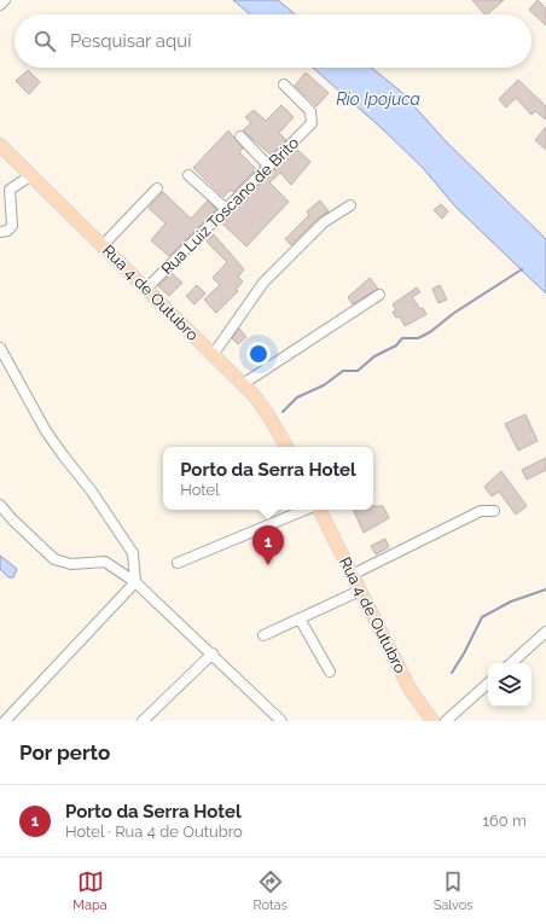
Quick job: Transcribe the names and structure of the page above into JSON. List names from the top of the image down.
{
  "streets": {
    "main road": ["Rua 4 de Outubro"],
    "street": ["Rua Luiz Toscano de Brito"]
  },
  "crossings": [
    ["Rua Luiz Toscano de Brito", "Rua 4 de Outubro"]
  ],
  "water": ["Rio Ipojuca"],
  "page": {
    "search": "Pesquisar aqui",
    "popup": ["Porto da Serra Hotel", "Hotel"],
    "pins": "1",
    "heading": "Por perto",
    "list": [
      {
        "mark": "1",
        "name": "Porto da Serra Hotel",
        "note": "Hotel · Rua 4 de Outubro",
        "value": "160 m"
      }
    ],
    "nav": ["Mapa", "Rotas", "Salvos"]
  }
}
